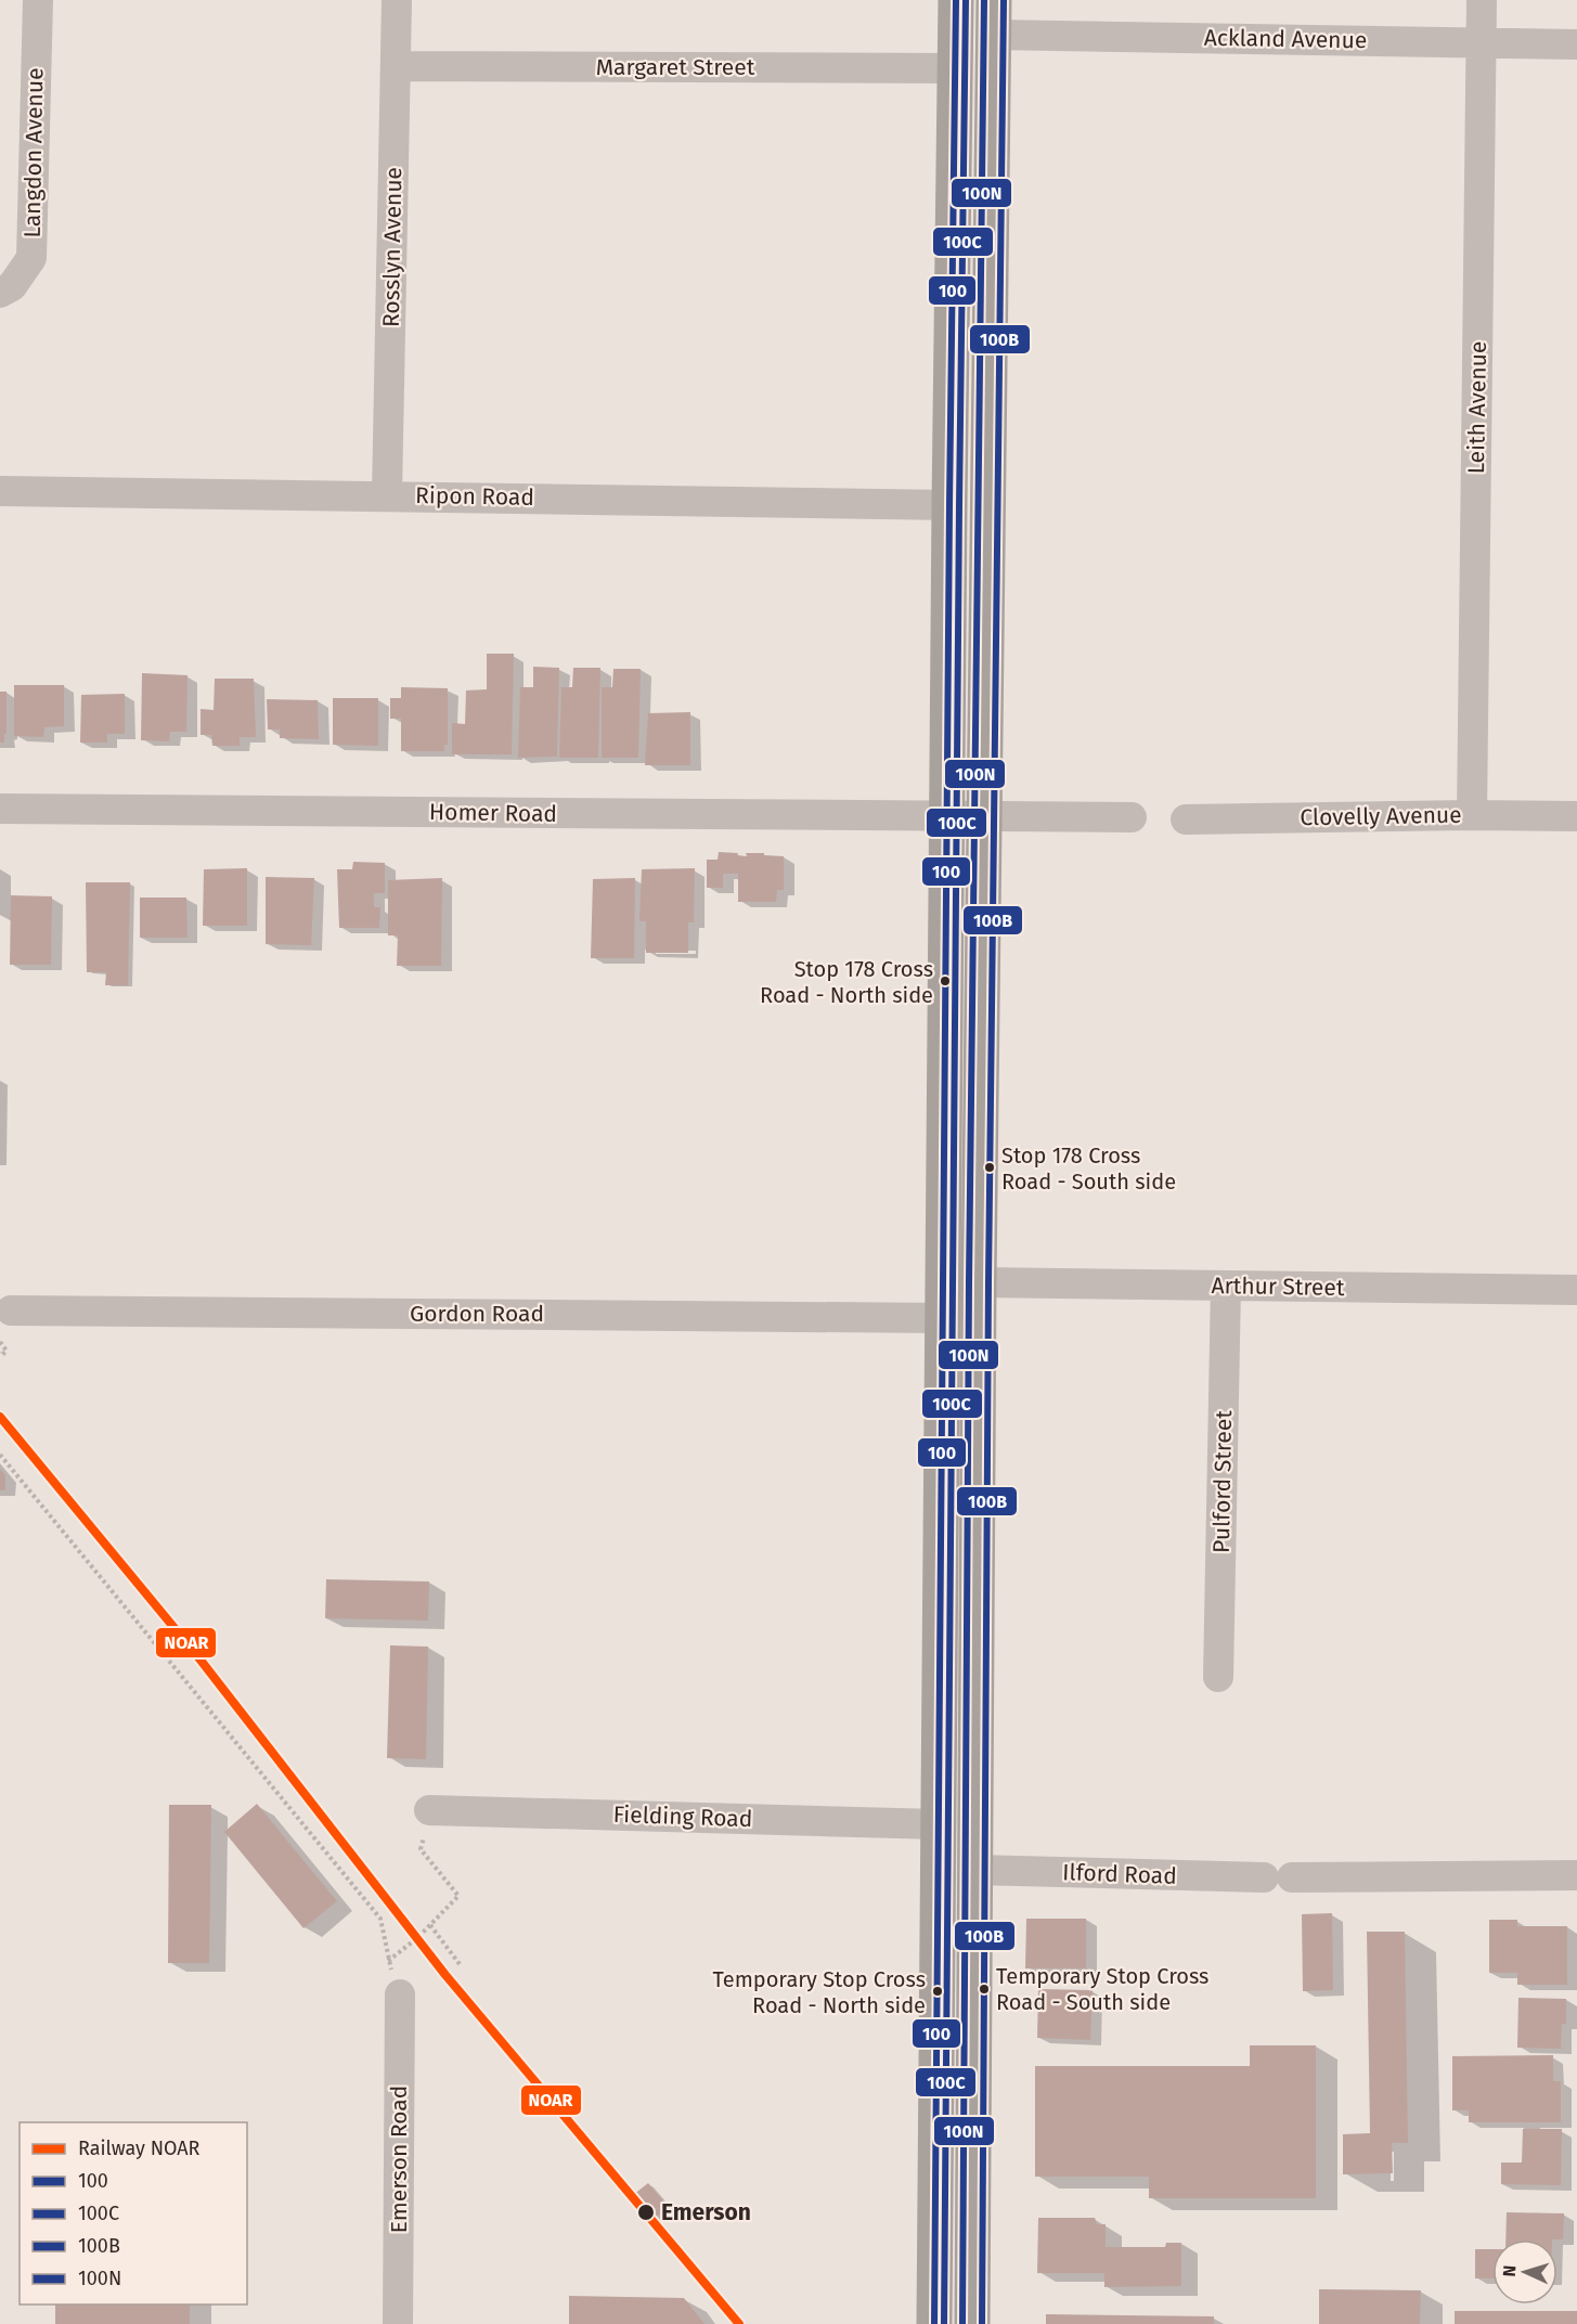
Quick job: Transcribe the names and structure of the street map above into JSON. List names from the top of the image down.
{
  "streets": {
    "street": [
      "Ackland Avenue",
      "Margaret Street",
      "Langdon Avenue",
      "Rosslyn Avenue",
      "Leith Avenue",
      "Ripon Road",
      "Homer Road",
      "Clovelly Avenue",
      "Arthur Street",
      "Gordon Road",
      "Pulford Street",
      "Fielding Road",
      "Ilford Road",
      "Emerson Road"
    ]
  },
  "crossings": [
    ["Ackland Avenue", "Leith Avenue"],
    ["Margaret Street", "Rosslyn Avenue"],
    ["Rosslyn Avenue", "Ripon Road"],
    ["Leith Avenue", "Clovelly Avenue"],
    ["Arthur Street", "Pulford Street"]
  ],
  "places": [
    "Stop 178 Cross Road - North side",
    "Stop 178 Cross Road - South side",
    "Temporary Stop Cross Road - South side",
    "Temporary Stop Cross Road - North side",
    "Emerson"
  ],
  "lines": [
    "transit line 100",
    "transit line 100C",
    "transit line 100B",
    "transit line 100N",
    "rail line NOAR"
  ],
  "legend": [
    "Railway NOAR",
    "100",
    "100C",
    "100B",
    "100N"
  ],
  "north": "left"
}
